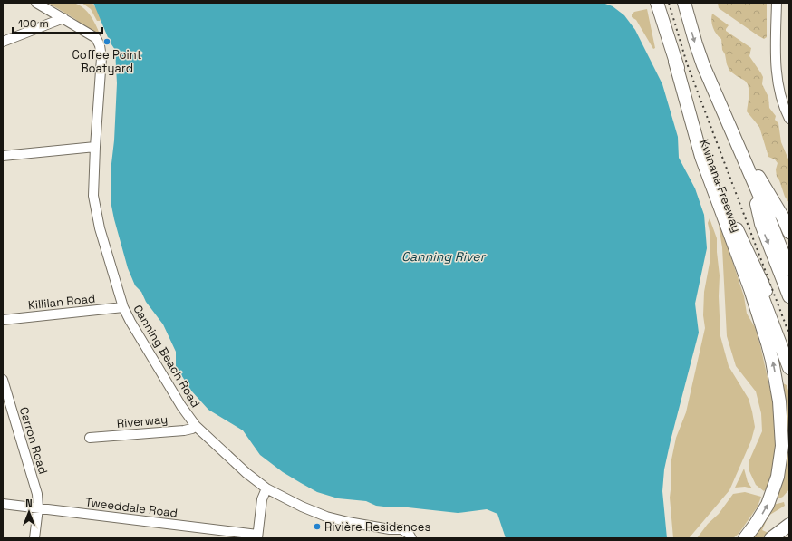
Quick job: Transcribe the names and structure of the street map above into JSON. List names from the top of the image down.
{
  "streets": {
    "highway": ["Kwinana Freeway"],
    "street": [
      "Killilan Road",
      "Canning Beach Road",
      "Riverway",
      "Carron Road",
      "Tweeddale Road"
    ]
  },
  "crossings": [
    ["Killilan Road", "Canning Beach Road"],
    ["Canning Beach Road", "Riverway"],
    ["Carron Road", "Tweeddale Road"]
  ],
  "water": ["Canning River"],
  "places": ["Coffee Point Boatyard", "Rivière Residences"],
  "scale_bar": "100 m",
  "north": "top"
}
